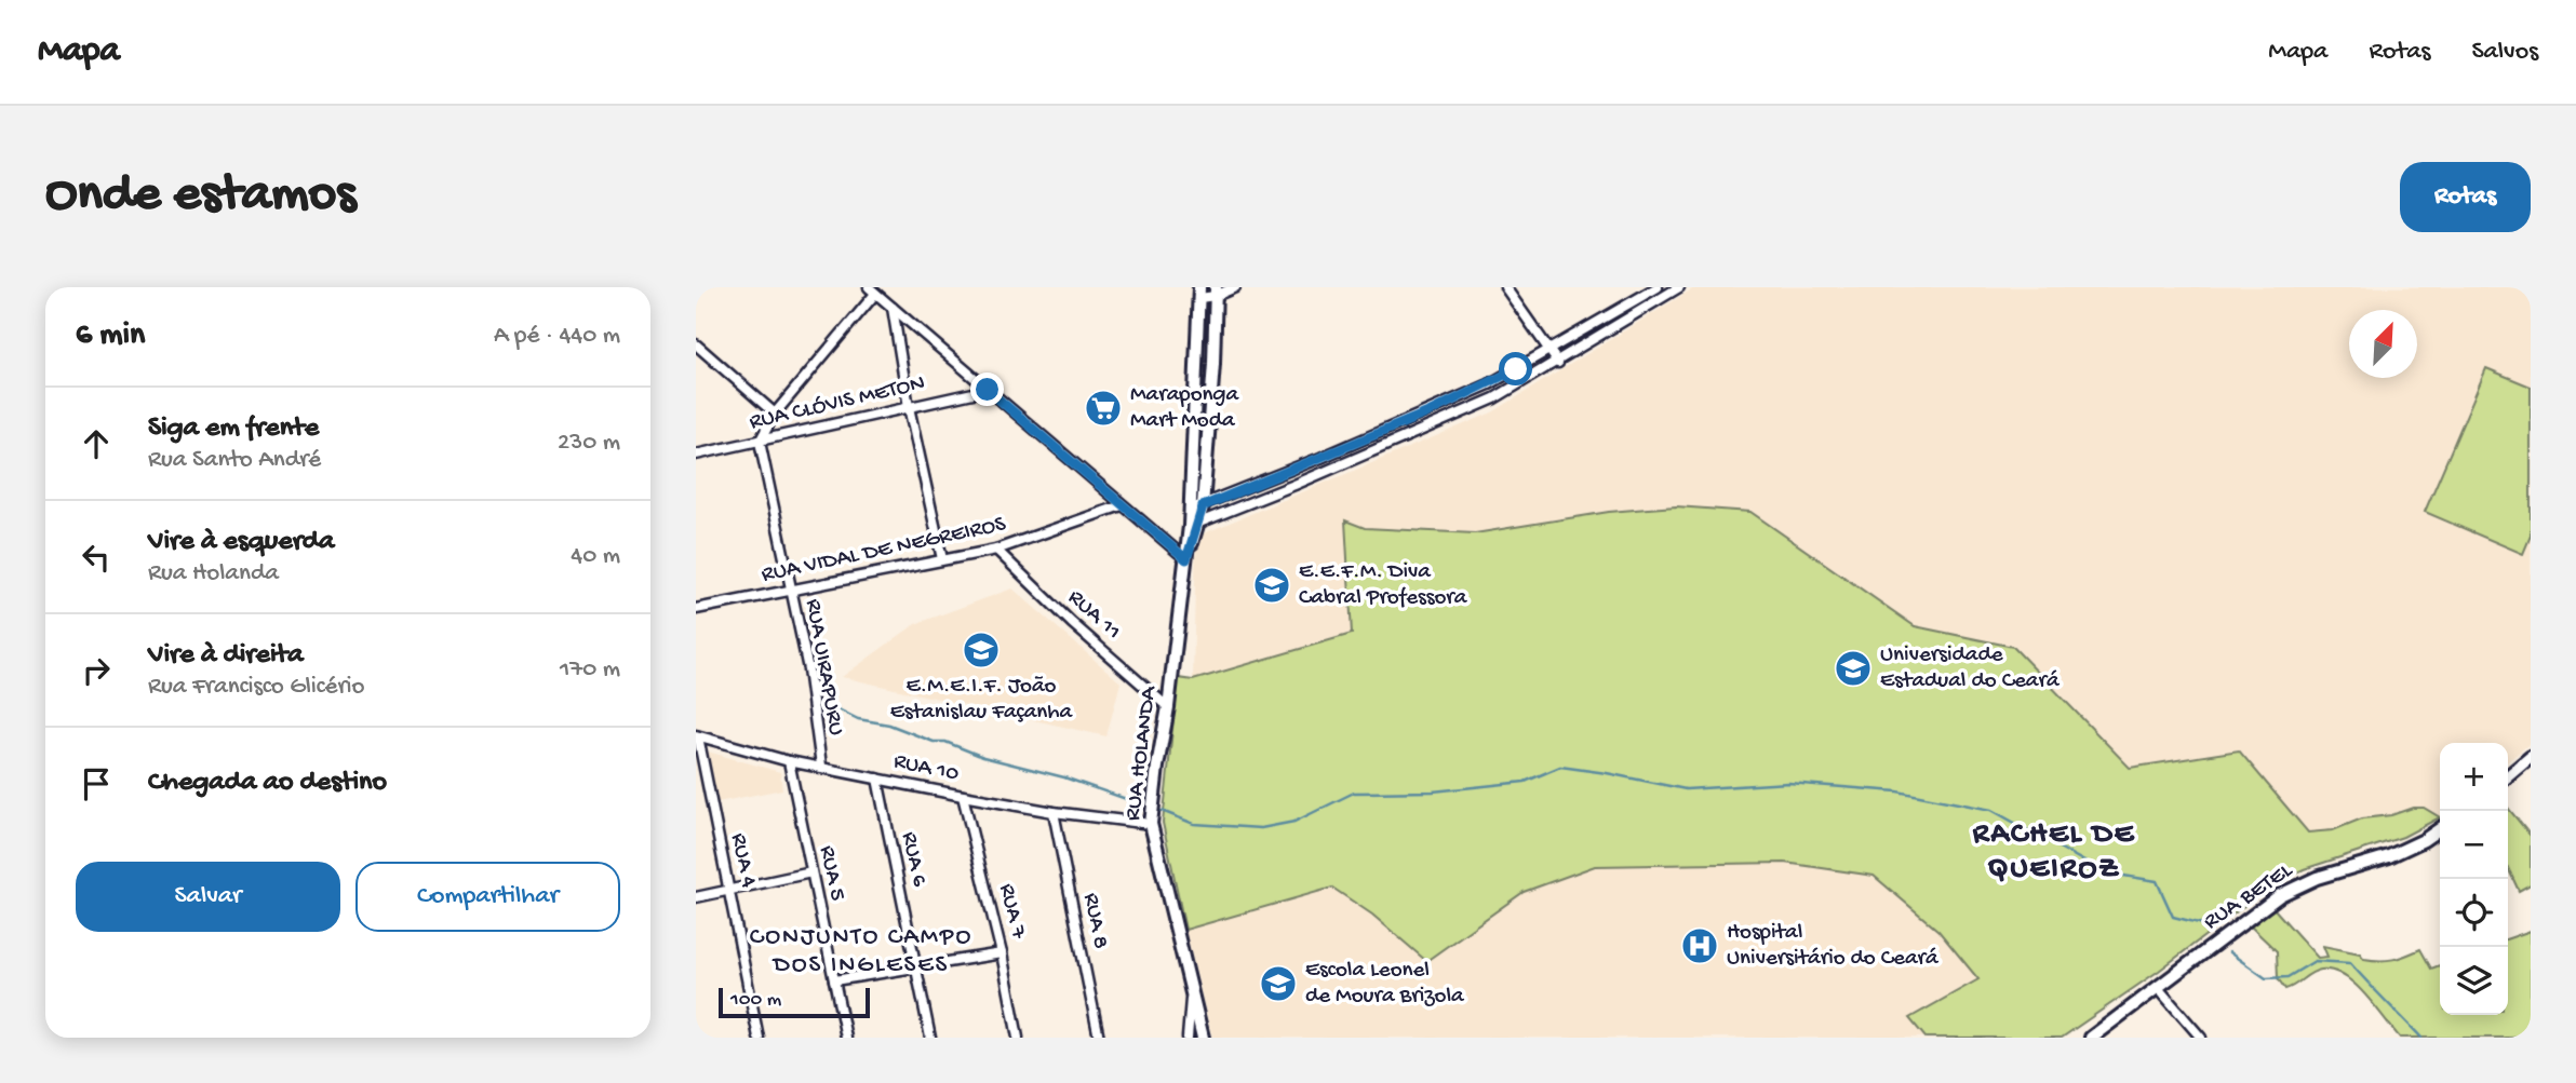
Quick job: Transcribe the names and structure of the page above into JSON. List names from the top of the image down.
{
  "streets": {
    "street": [
      "RUA CLÓVIS METON",
      "RUA VIDAL DE NEGREIROS",
      "RUA 11",
      "RUA UIRAPURU",
      "RUA HOLANDA",
      "RUA 10",
      "RUA 6",
      "RUA 4",
      "RUA 5",
      "RUA BETEL",
      "RUA 7",
      "RUA 8"
    ]
  },
  "crossings": [
    ["RUA CLÓVIS METON", "RUA UIRAPURU"],
    ["RUA VIDAL DE NEGREIROS", "RUA 11"],
    ["RUA VIDAL DE NEGREIROS", "RUA UIRAPURU"],
    ["RUA 11", "RUA HOLANDA"],
    ["RUA UIRAPURU", "RUA 10"],
    ["RUA HOLANDA", "RUA 10"],
    ["RUA 10", "RUA 6"],
    ["RUA 10", "RUA 4"],
    ["RUA 10", "RUA 5"],
    ["RUA 10", "RUA 7"],
    ["RUA 10", "RUA 8"]
  ],
  "districts": ["RACHEL DE QUEIROZ", "CONJUNTO CAMPO DOS INGLESES"],
  "places": {
    "supermarket": ["Maraponga Mart Moda"],
    "school or university": [
      "E.E.F.M. Diva Cabral Professora",
      "E.M.E.I.F. João Estanislau Façanha",
      "Universidade Estadual do Ceará",
      "Escola Leonel de Moura Brizola"
    ],
    "hospital": ["Hospital Universitário do Ceará"]
  },
  "scale_bar": "100 m",
  "north": "top right",
  "page": {
    "header": "Mapa",
    "nav": ["Mapa", "Rotas", "Salvos"],
    "buttons": [
      "Rotas",
      ["Salvar", "Compartilhar"]
    ],
    "title": "Onde estamos",
    "heading": ["6 min", "A pé · 440 m"],
    "list": [
      ["Siga em frente", "Rua Santo André", "230 m"],
      ["Vire à esquerda", "Rua Holanda", "40 m"],
      ["Vire à direita", "Rua Francisco Glicério", "170 m"],
      "Chegada ao destino"
    ],
    "map_buttons": ["+", "−"],
    "scale": "100 m"
  }
}
